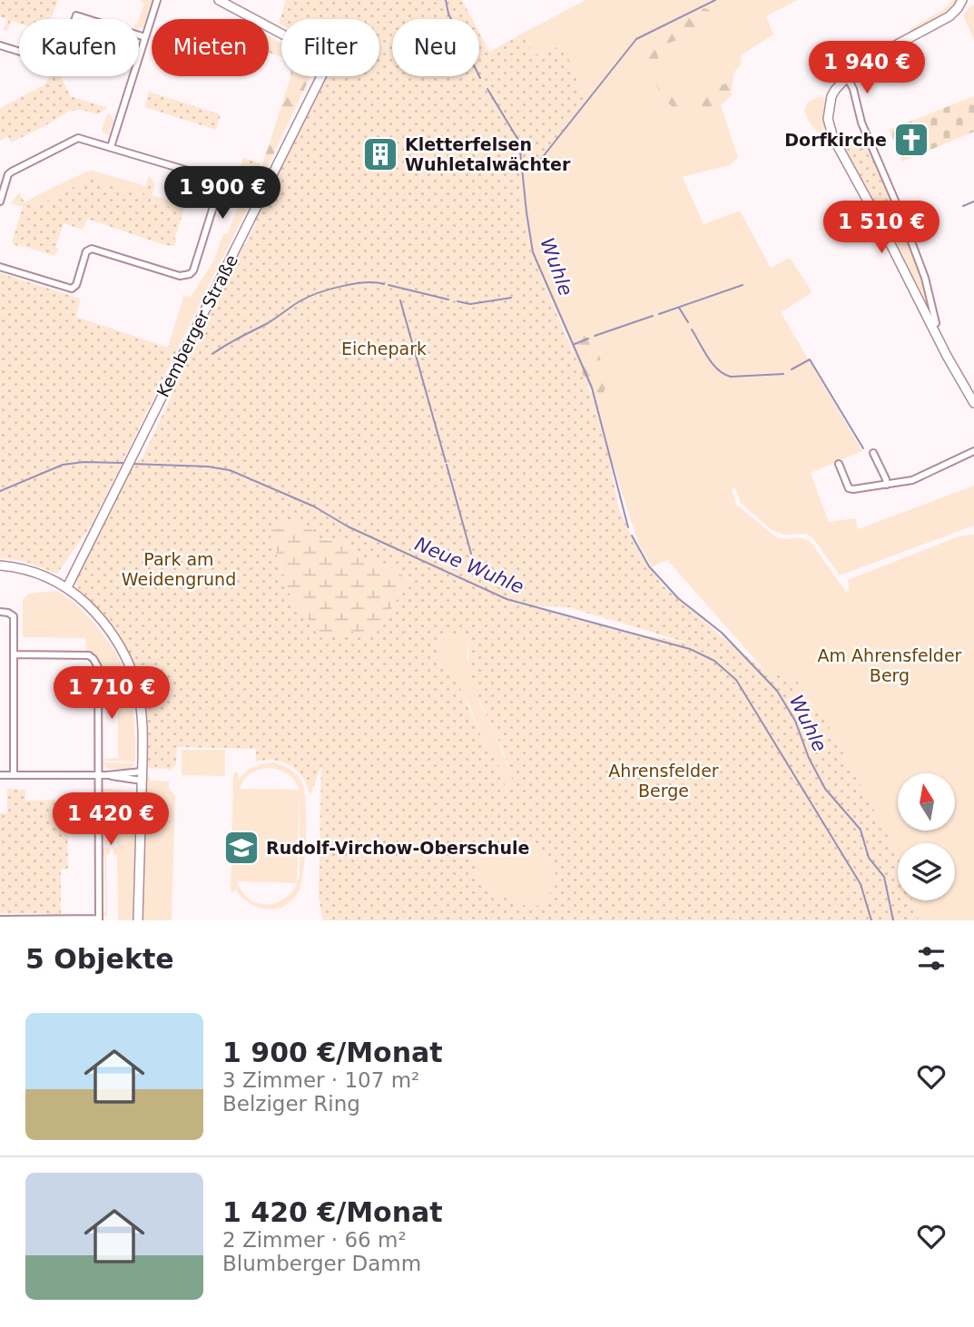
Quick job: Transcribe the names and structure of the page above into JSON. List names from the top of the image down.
{
  "streets": {
    "main road": ["Kemberger Straße"]
  },
  "water": ["Wuhle", "Neue Wuhle"],
  "parks": [
    "Eichepark",
    "Park am Weidengrund",
    "Am Ahrensfelder Berg",
    "Ahrensfelder Berge"
  ],
  "places": {
    "church": ["Dorfkirche"],
    "building": ["Kletterfelsen Wuhletalwächter"],
    "school or university": ["Rudolf-Virchow-Oberschule"]
  },
  "north": "top",
  "page": {
    "chip": [
      "Kaufen",
      "Mieten",
      "Filter",
      "Neu"
    ],
    "price": [
      "1 940 €",
      "1 900 €",
      "1 510 €",
      "1 710 €",
      "1 420 €"
    ],
    "heading": "5 Objekte",
    "list": [
      {
        "name": "1 900 €/Monat",
        "note": "3 Zimmer · 107 m² · Belziger Ring"
      },
      {
        "name": "1 420 €/Monat",
        "note": "2 Zimmer · 66 m² · Blumberger Damm"
      }
    ]
  }
}
